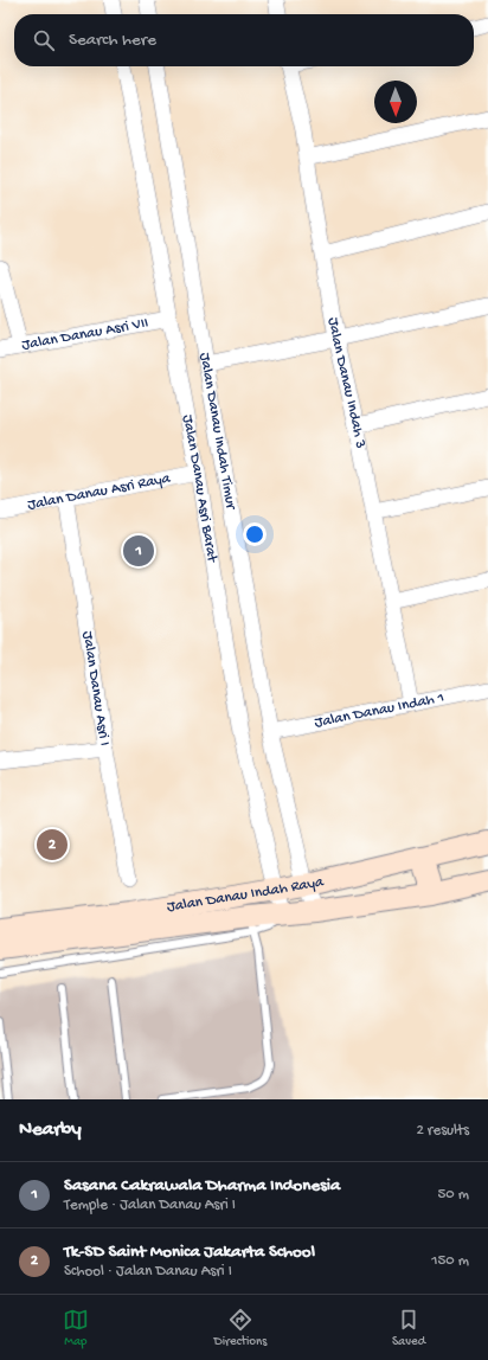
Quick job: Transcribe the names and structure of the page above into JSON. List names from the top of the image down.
{
  "streets": {
    "street": [
      "Jalan Danau Asri VII",
      "Jalan Danau Indah 3",
      "Jalan Danau Indah Timur",
      "Jalan Danau Asri Barat",
      "Jalan Danau Asri Raya",
      "Jalan Danau Asri I",
      "Jalan Danau Indah 1",
      "Jalan Danau Indah Raya"
    ]
  },
  "crossings": [
    ["Jalan Danau Asri VII", "Jalan Danau Asri Barat"],
    ["Jalan Danau Indah 3", "Jalan Danau Indah 1"],
    ["Jalan Danau Indah Timur", "Jalan Danau Indah 1"],
    ["Jalan Danau Indah Timur", "Jalan Danau Indah Raya"],
    ["Jalan Danau Asri Barat", "Jalan Danau Asri Raya"],
    ["Jalan Danau Asri Barat", "Jalan Danau Indah Raya"],
    ["Jalan Danau Asri Raya", "Jalan Danau Asri I"]
  ],
  "north": "bottom",
  "page": {
    "search": "Search here",
    "pins": ["1", "2"],
    "heading": ["Nearby", "2 results"],
    "list": [
      {
        "mark": "1",
        "name": "Sasana Cakrawala Dharma Indonesia",
        "note": "Temple · Jalan Danau Asri I",
        "value": "50 m"
      },
      {
        "mark": "2",
        "name": "Tk-SD Saint Monica Jakarta School",
        "note": "School · Jalan Danau Asri I",
        "value": "150 m"
      }
    ],
    "nav": ["Map", "Directions", "Saved"]
  }
}
